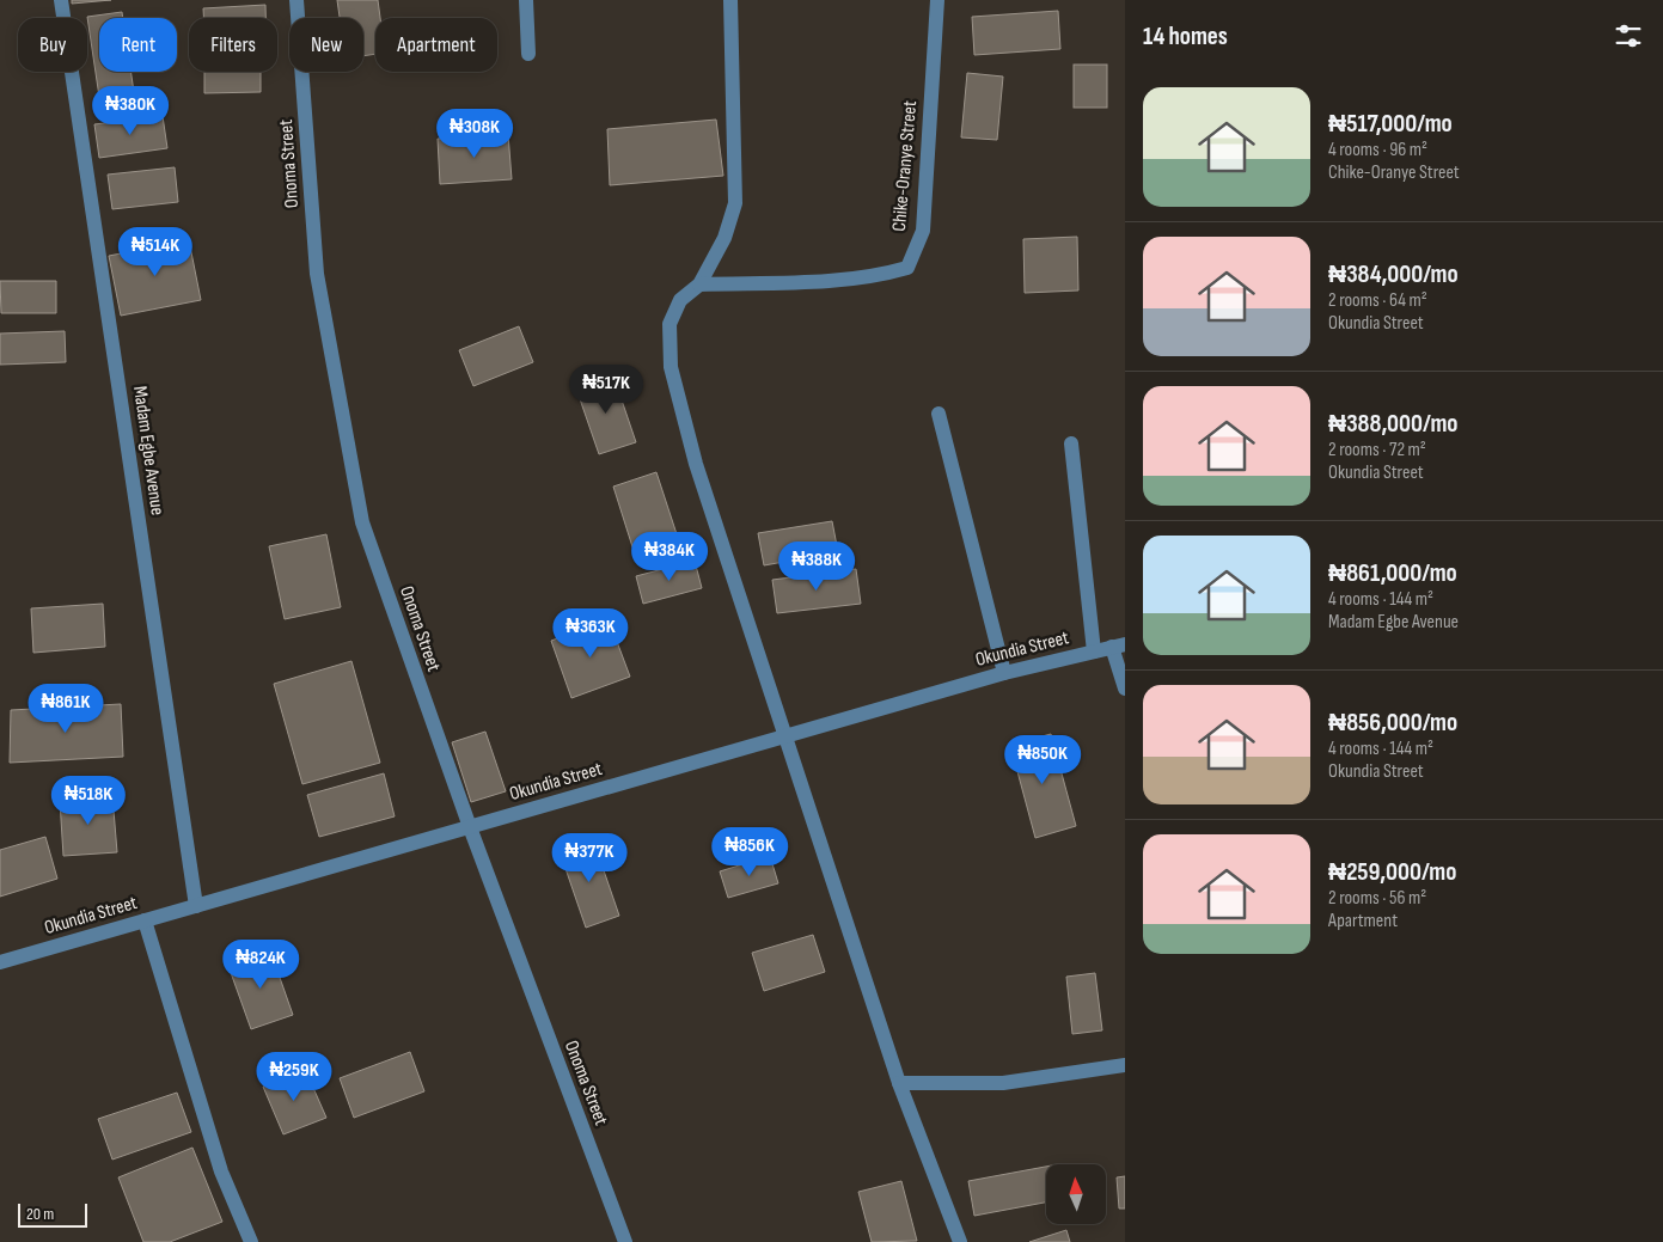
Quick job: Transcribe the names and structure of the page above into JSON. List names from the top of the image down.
{
  "streets": {
    "street": [
      "Onoma Street",
      "Chike-Oranye Street",
      "Madam Egbe Avenue",
      "Okundia Street"
    ]
  },
  "crossings": [
    ["Onoma Street", "Okundia Street"],
    ["Madam Egbe Avenue", "Okundia Street"]
  ],
  "scale_bar": "20 m",
  "north": "top",
  "page": {
    "heading": "14 homes",
    "chip": [
      "Buy",
      "Rent",
      "Filters",
      "New",
      "Apartment"
    ],
    "list": [
      {
        "name": "₦517,000/mo",
        "note": "4 rooms · 96 m² · Chike-Oranye Street"
      },
      {
        "name": "₦384,000/mo",
        "note": "2 rooms · 64 m² · Okundia Street"
      },
      {
        "name": "₦388,000/mo",
        "note": "2 rooms · 72 m² · Okundia Street"
      },
      {
        "name": "₦861,000/mo",
        "note": "4 rooms · 144 m² · Madam Egbe Avenue"
      },
      {
        "name": "₦856,000/mo",
        "note": "4 rooms · 144 m² · Okundia Street"
      },
      {
        "name": "₦259,000/mo",
        "note": "2 rooms · 56 m² · Apartment"
      }
    ],
    "price": [
      "₦380K",
      "₦308K",
      "₦514K",
      "₦517K",
      "₦384K",
      "₦388K",
      "₦363K",
      "₦861K",
      "₦850K",
      "₦518K",
      "₦856K",
      "₦377K",
      "₦824K",
      "₦259K"
    ],
    "scale": "20 m"
  }
}
